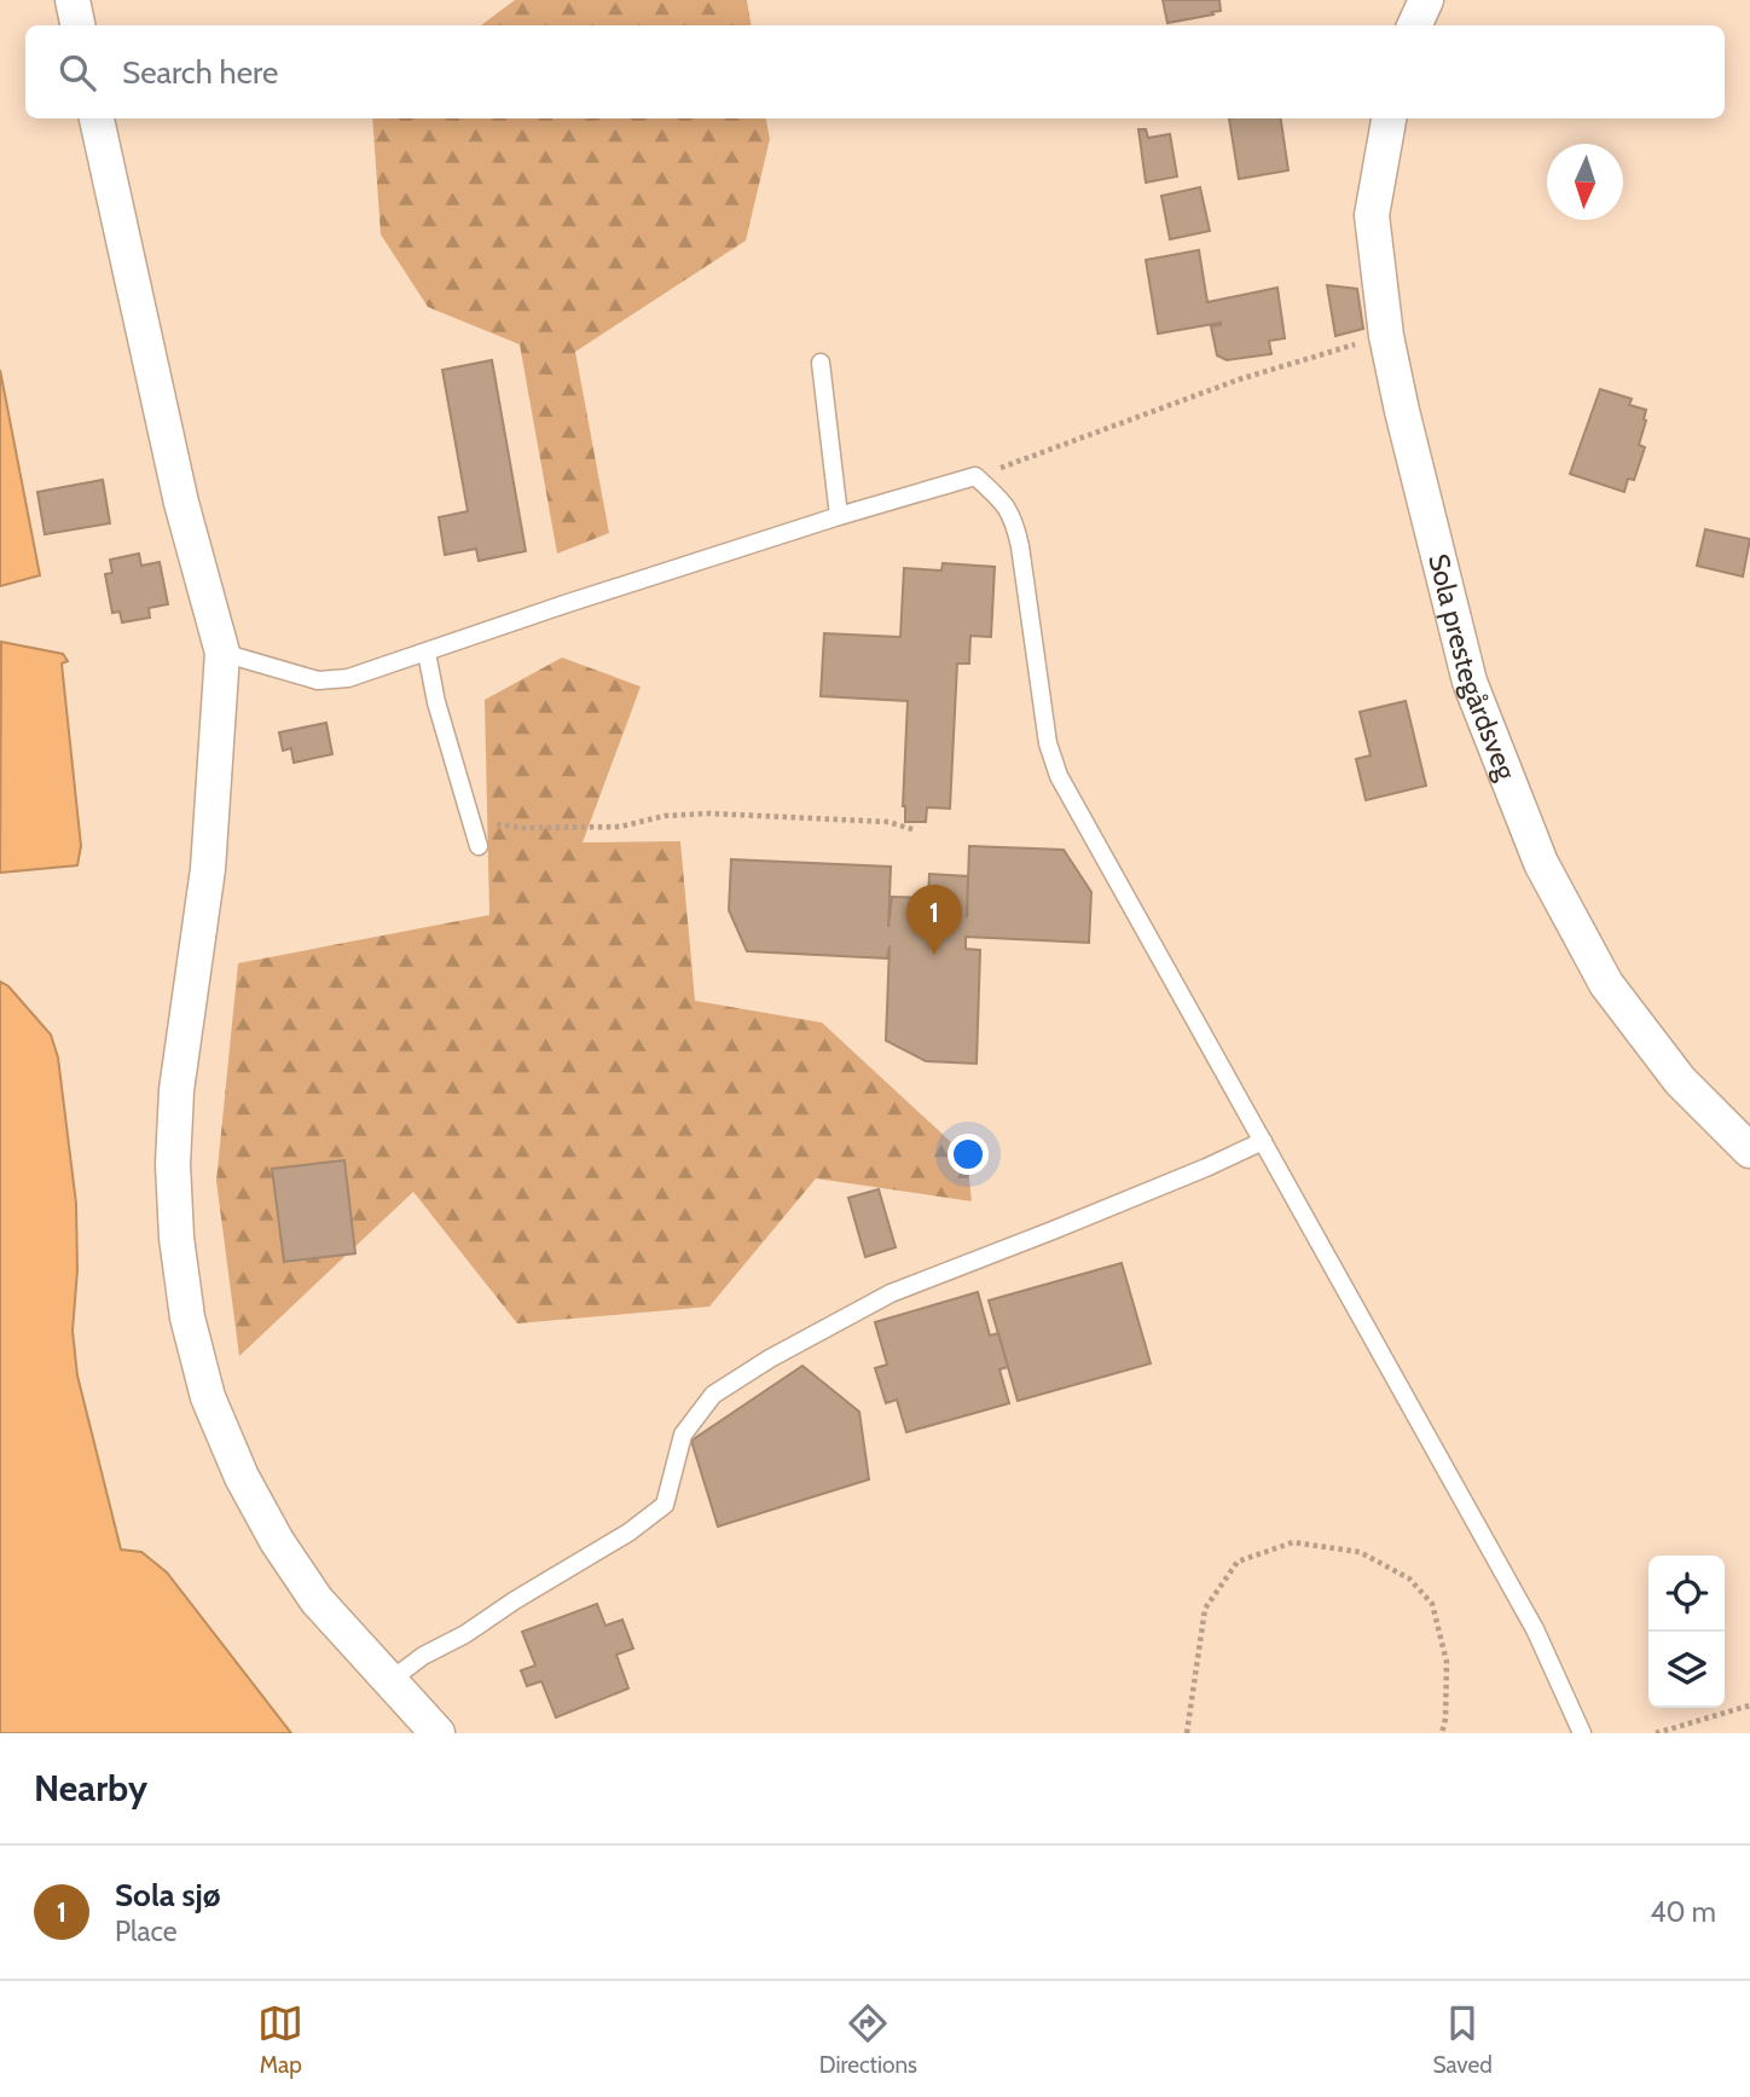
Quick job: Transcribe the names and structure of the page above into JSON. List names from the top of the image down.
{
  "streets": {
    "street": ["Sola prestegårdsveg"]
  },
  "north": "bottom",
  "page": {
    "search": "Search here",
    "pins": "1",
    "heading": "Nearby",
    "list": [
      {
        "mark": "1",
        "name": "Sola sjø",
        "note": "Place",
        "value": "40 m"
      }
    ],
    "nav": ["Map", "Directions", "Saved"]
  }
}
